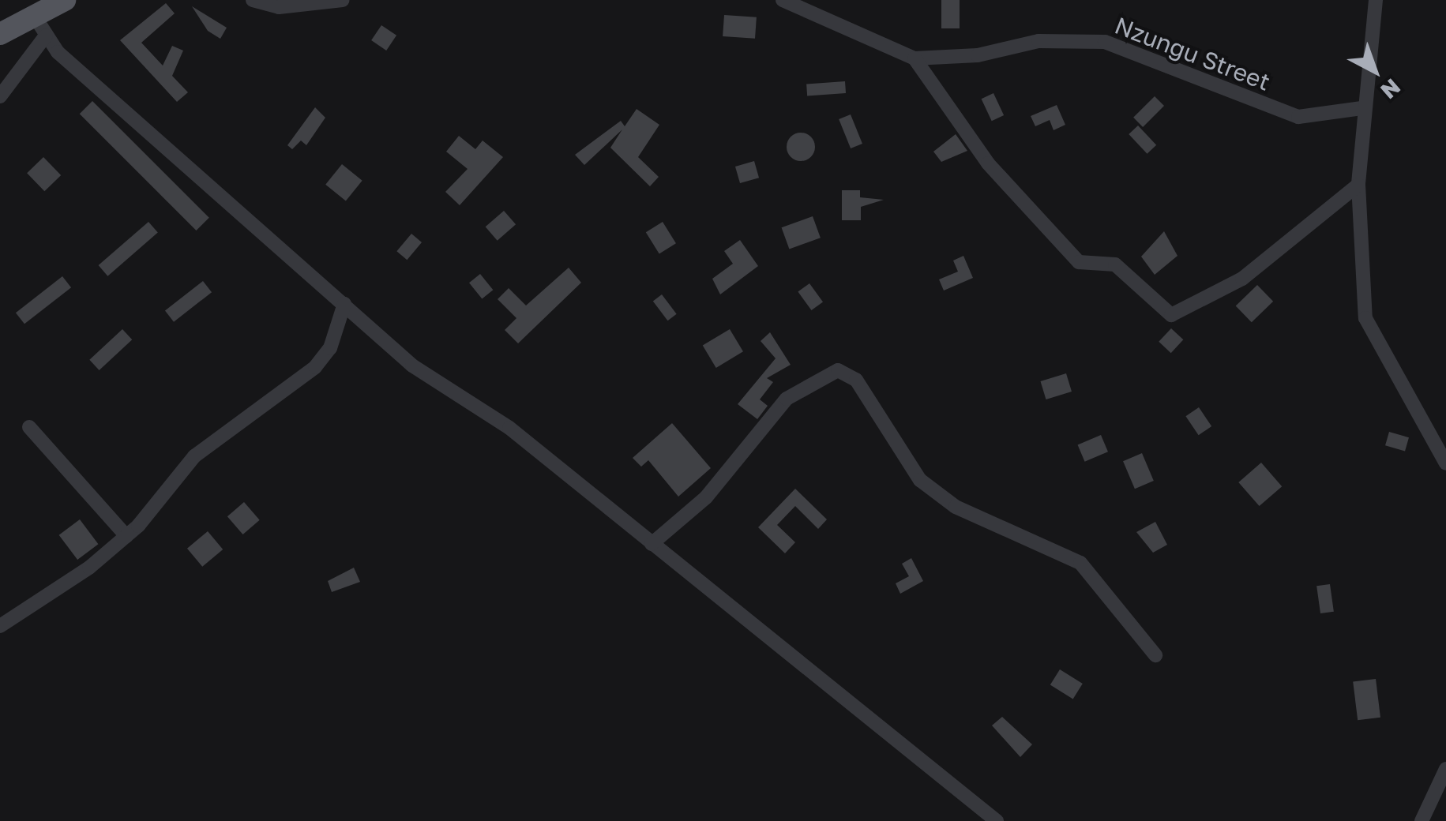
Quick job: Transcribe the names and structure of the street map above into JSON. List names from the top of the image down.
{
  "streets": {
    "street": ["Nzungu Street"]
  },
  "north": "bottom right"
}
